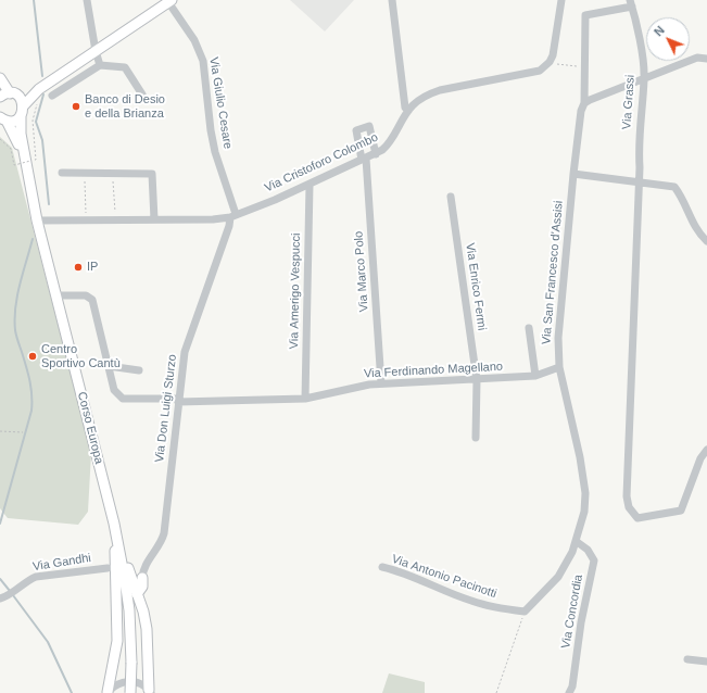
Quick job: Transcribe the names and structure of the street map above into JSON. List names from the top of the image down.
{
  "streets": {
    "main road": ["Corso Europa"],
    "street": [
      "Via Grassi",
      "Via Giulio Cesare",
      "Via Cristoforo Colombo",
      "Via Marco Polo",
      "Via San Francesco d'Assisi",
      "Via Enrico Fermi",
      "Via Amerigo Vespucci",
      "Via Ferdinando Magellano",
      "Via Don Luigi Sturzo",
      "Via Gandhi",
      "Via Antonio Pacinotti",
      "Via Concordia"
    ]
  },
  "crossings": [
    ["Via Grassi", "Via San Francesco d'Assisi"],
    ["Via Giulio Cesare", "Via Cristoforo Colombo"],
    ["Via Giulio Cesare", "Via Don Luigi Sturzo"],
    ["Via Cristoforo Colombo", "Via Marco Polo"],
    ["Via Cristoforo Colombo", "Via Amerigo Vespucci"],
    ["Via Cristoforo Colombo", "Via Don Luigi Sturzo"],
    ["Via Cristoforo Colombo", "Corso Europa"],
    ["Via Marco Polo", "Via Ferdinando Magellano"],
    ["Via San Francesco d'Assisi", "Via Ferdinando Magellano"],
    ["Via San Francesco d'Assisi", "Via Antonio Pacinotti"],
    ["Via San Francesco d'Assisi", "Via Concordia"],
    ["Via Enrico Fermi", "Via Ferdinando Magellano"],
    ["Via Amerigo Vespucci", "Via Ferdinando Magellano"],
    ["Via Ferdinando Magellano", "Via Don Luigi Sturzo"],
    ["Via Ferdinando Magellano", "Corso Europa"]
  ],
  "places": ["Banco di Desio e della Brianza", "IP", "Centro Sportivo Cantù"],
  "north": "top left"
}
